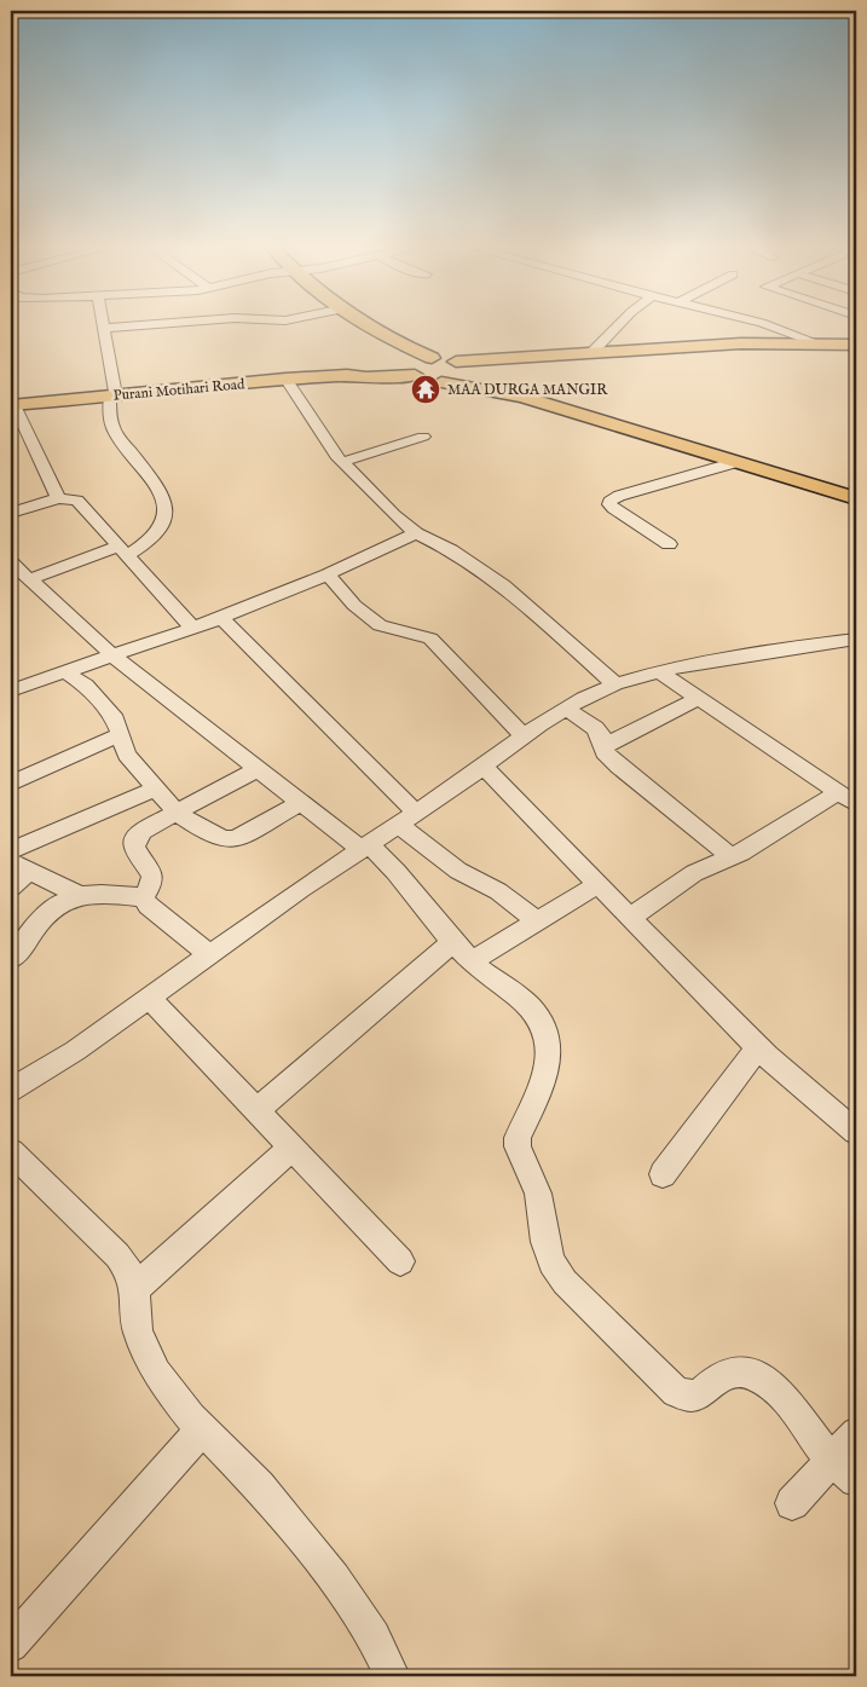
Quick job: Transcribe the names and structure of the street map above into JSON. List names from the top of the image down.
{
  "streets": {
    "main road": ["Purani Motihari Road"]
  },
  "places": {
    "temple": ["MAA DURGA MANGIR"]
  }
}
